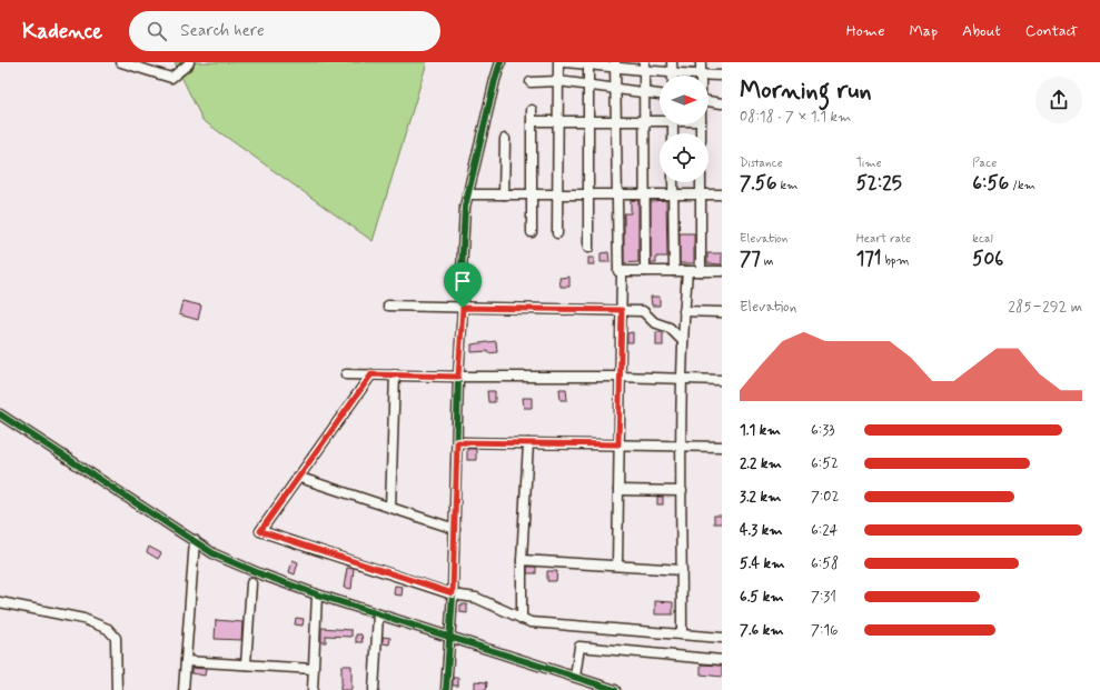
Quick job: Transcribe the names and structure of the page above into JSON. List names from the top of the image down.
{
  "north": "right",
  "page": {
    "header": "Kadence",
    "search": "Search here",
    "nav": [
      "Home",
      "Map",
      "About",
      "Contact"
    ],
    "heading": ["Morning run", "08:18 · 7 × 1.1 km"],
    "stats": [
      ["Distance", "7.56 km"],
      ["Time", "52:25"],
      ["Pace", "6:56 /km"],
      ["Elevation", "77 m"],
      ["Heart rate", "171 bpm"],
      ["kcal", "506"]
    ],
    "chart": ["Elevation", "285–292 m"],
    "list": [
      {
        "name": "1.1 km",
        "note": "6:33"
      },
      {
        "name": "2.2 km",
        "note": "6:52"
      },
      {
        "name": "3.2 km",
        "note": "7:02"
      },
      {
        "name": "4.3 km",
        "note": "6:24"
      },
      {
        "name": "5.4 km",
        "note": "6:58"
      },
      {
        "name": "6.5 km",
        "note": "7:31"
      },
      {
        "name": "7.6 km",
        "note": "7:16"
      }
    ]
  }
}
